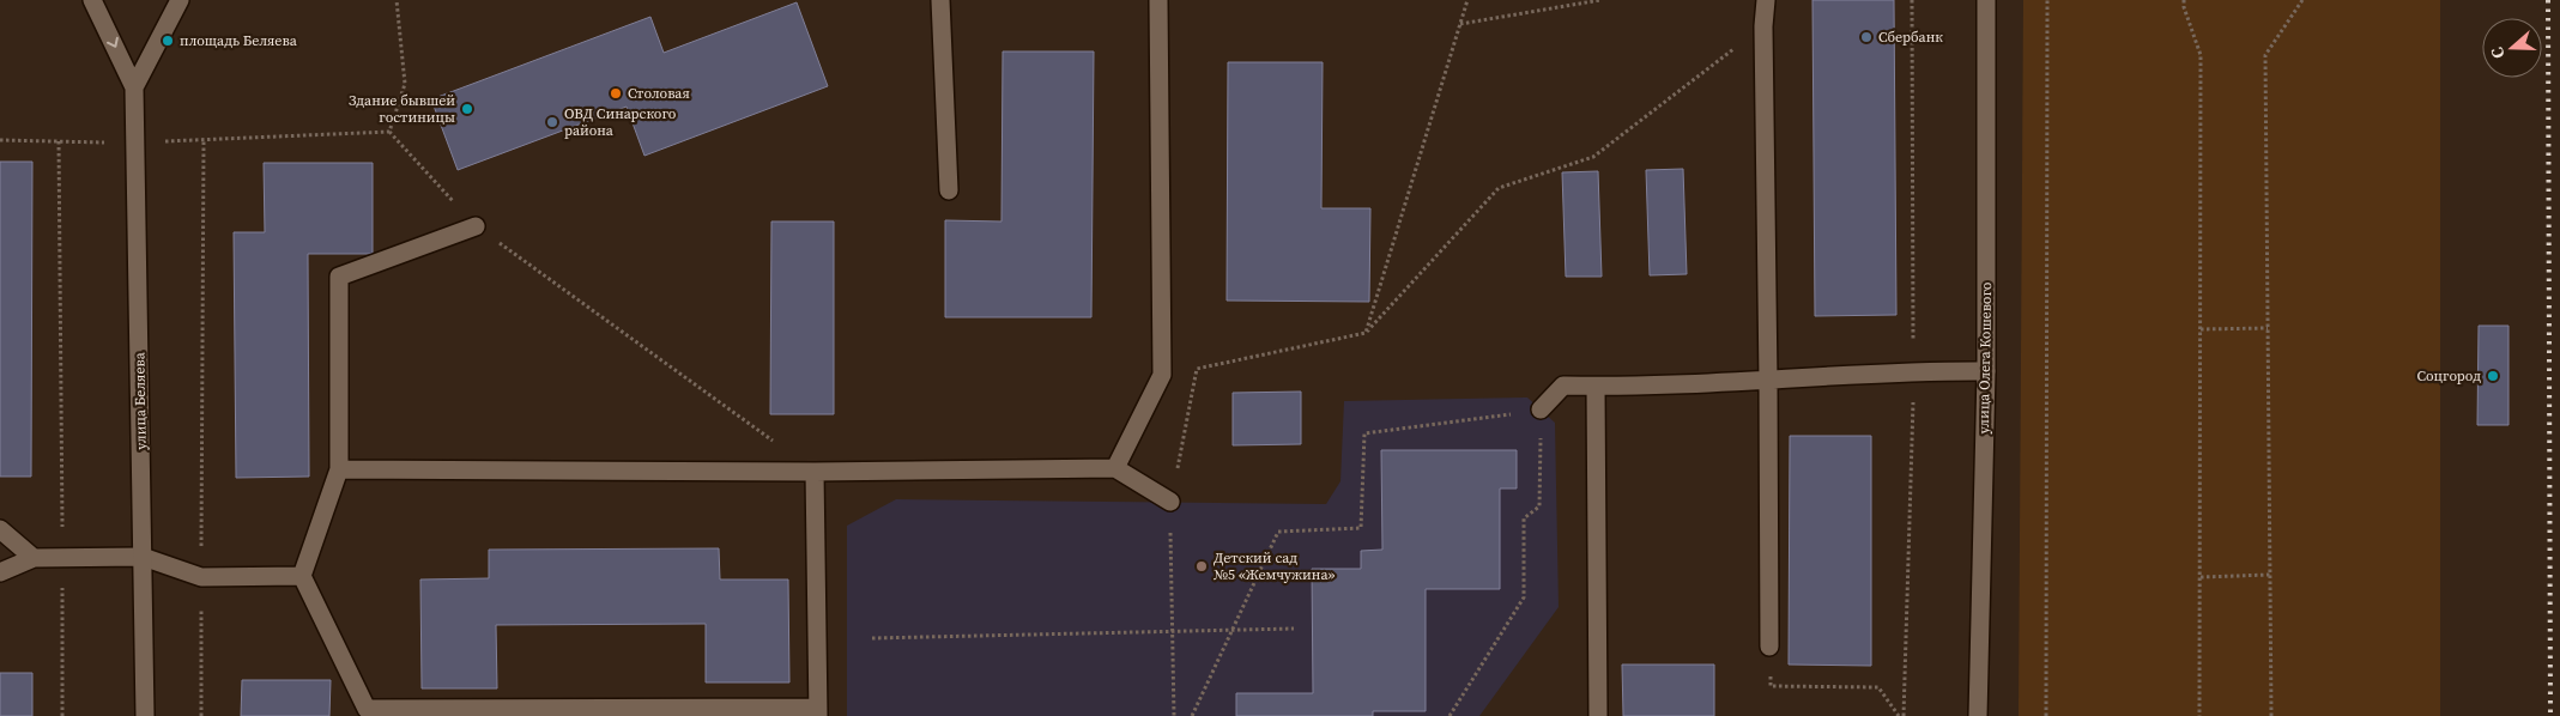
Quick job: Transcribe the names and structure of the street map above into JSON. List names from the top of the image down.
{
  "streets": {
    "street": ["улица Олега Кошевого", "улица Беляева"]
  },
  "places": [
    "Сбербанк",
    "площадь Беляева",
    "Столовая",
    "Здание бывшей гостиницы",
    "ОВД Синарского района",
    "Соцгород",
    "Детский сад №5 «Жемчужина»"
  ],
  "north": "left"
}
